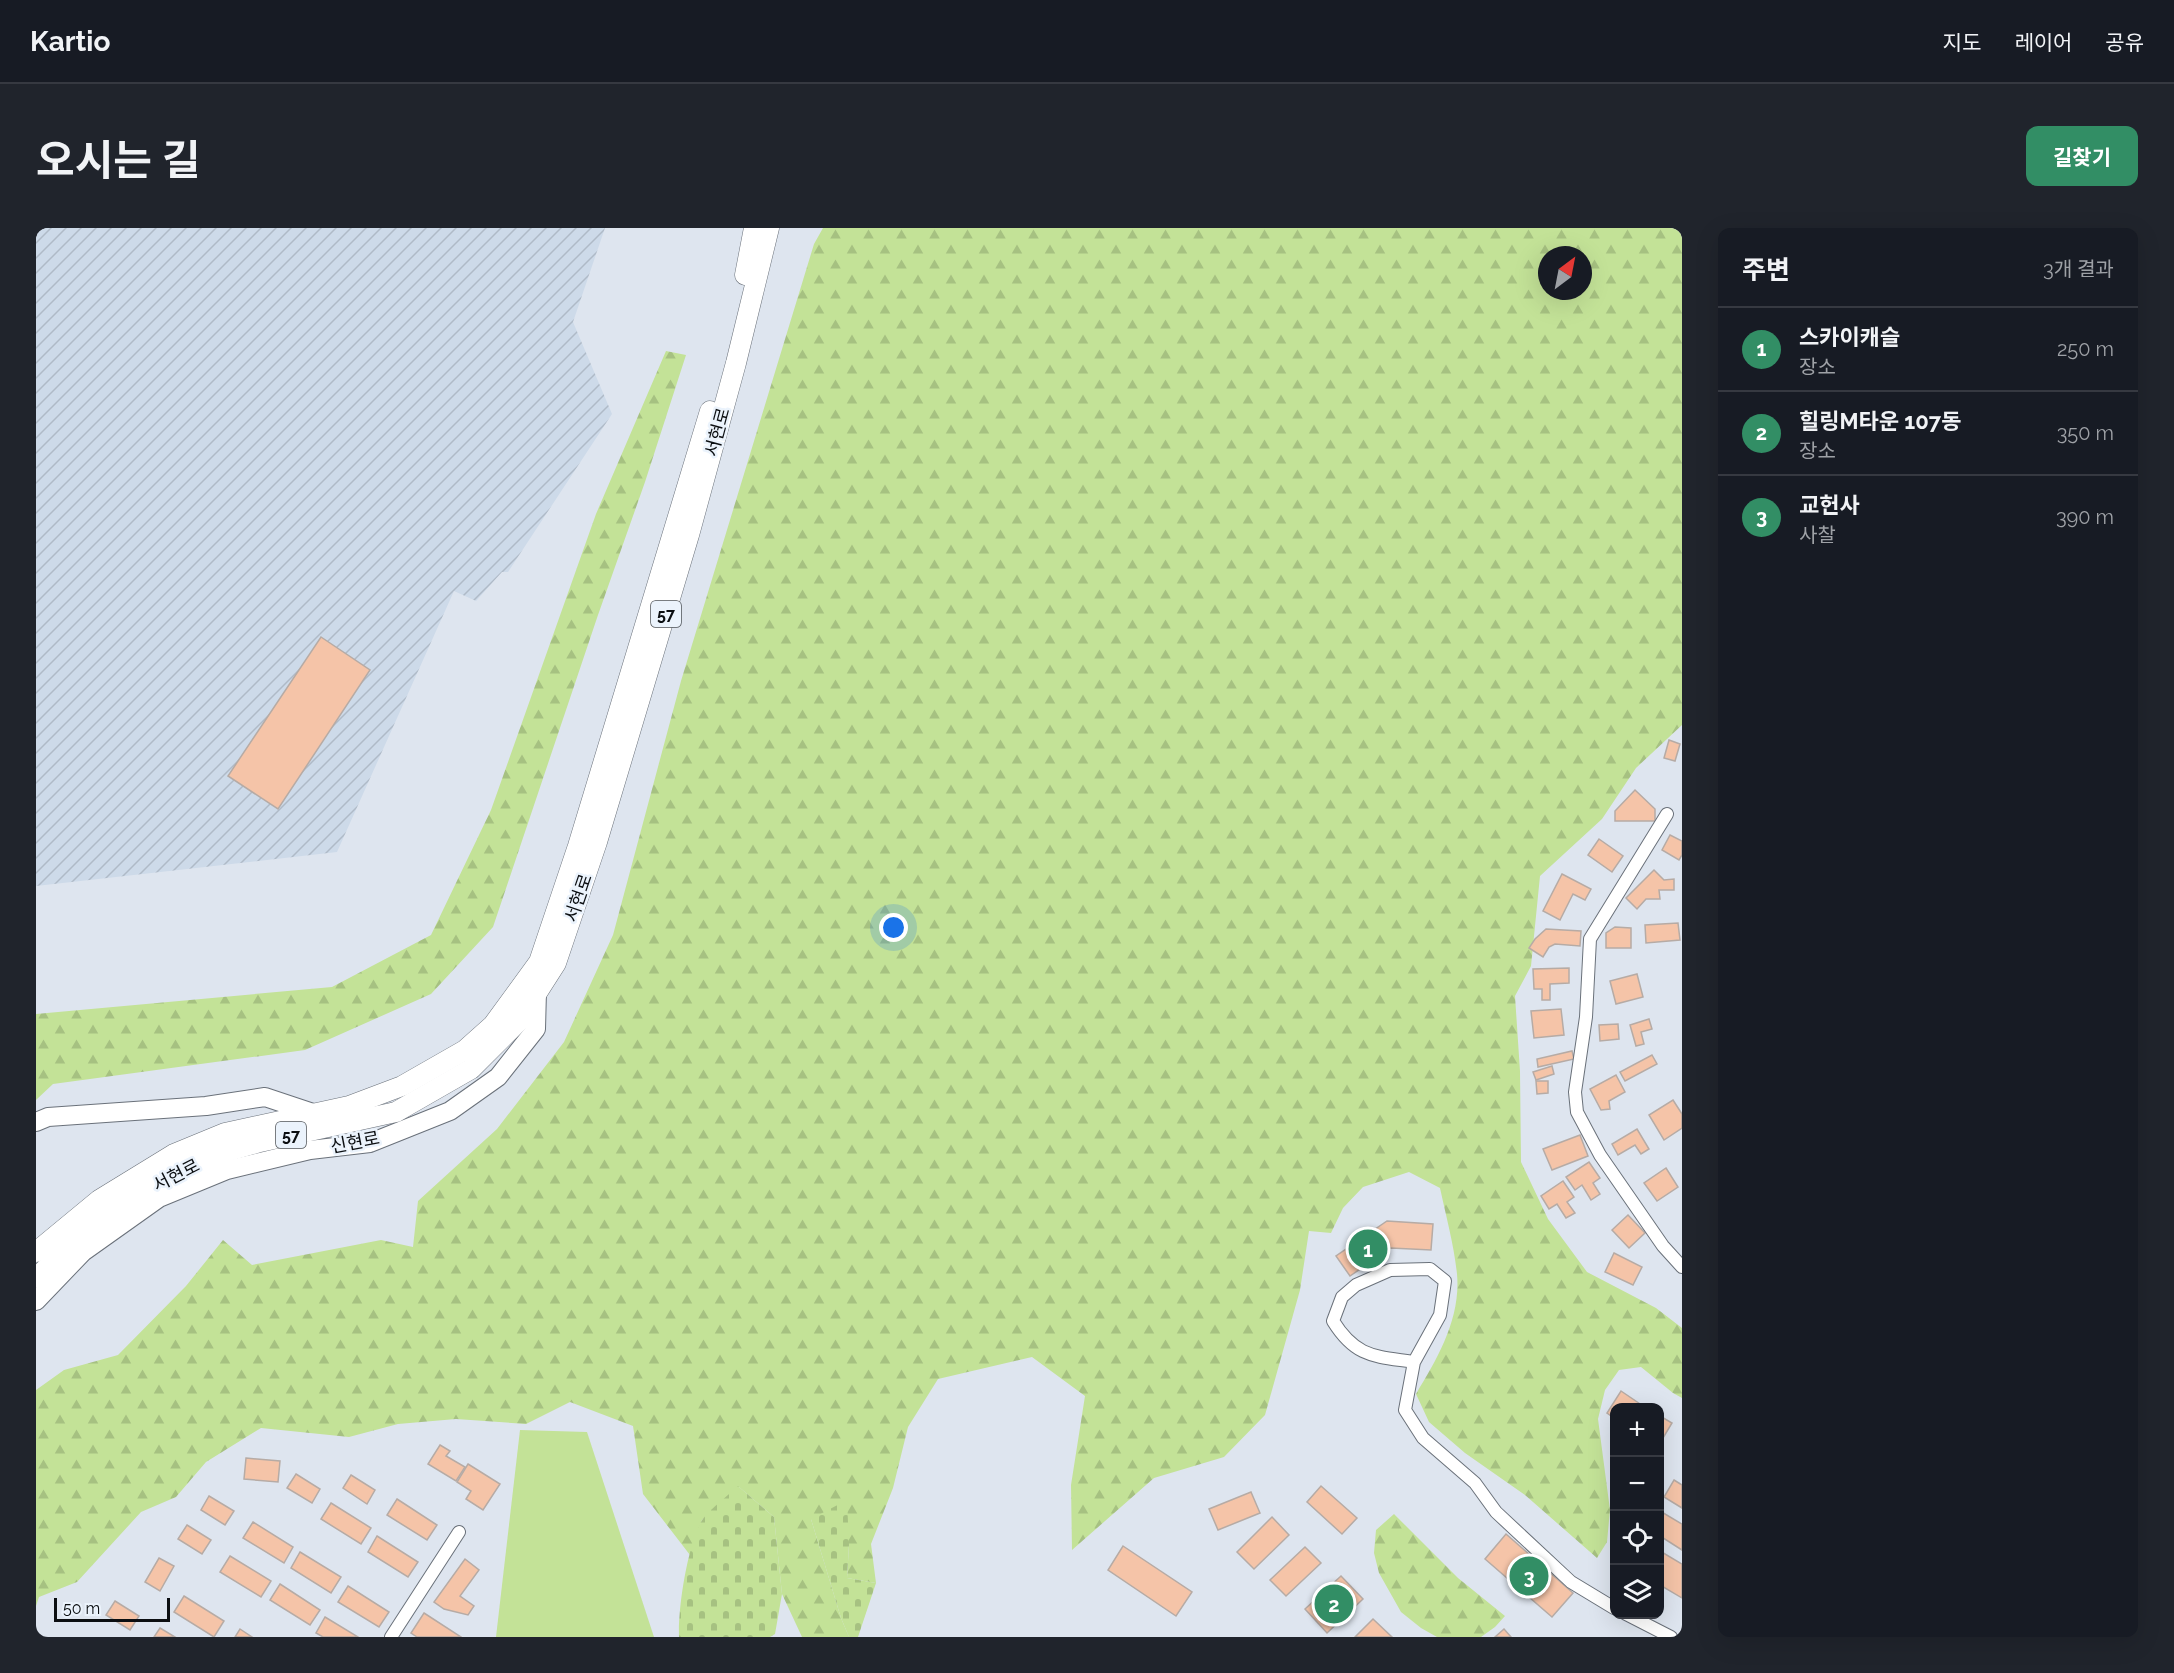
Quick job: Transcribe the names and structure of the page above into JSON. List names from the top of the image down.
{
  "streets": {
    "main road": ["서현로", "57", "신현로"]
  },
  "crossings": [
    ["서현로", "신현로"]
  ],
  "scale_bar": "50 m",
  "north": "top right",
  "page": {
    "header": "Kartio",
    "nav": ["지도", "레이어", "공유"],
    "title": "오시는 길",
    "buttons": "길찾기",
    "heading": ["주변", "3개 결과"],
    "list": [
      {
        "mark": "1",
        "name": "스카이캐슬",
        "note": "장소",
        "value": "250 m"
      },
      {
        "mark": "2",
        "name": "힐링M타운 107동",
        "note": "장소",
        "value": "350 m"
      },
      {
        "mark": "3",
        "name": "교헌사",
        "note": "사찰",
        "value": "390 m"
      }
    ],
    "pins": ["1", "3", "2"],
    "map_buttons": ["+", "−"],
    "scale": "50 m"
  }
}
